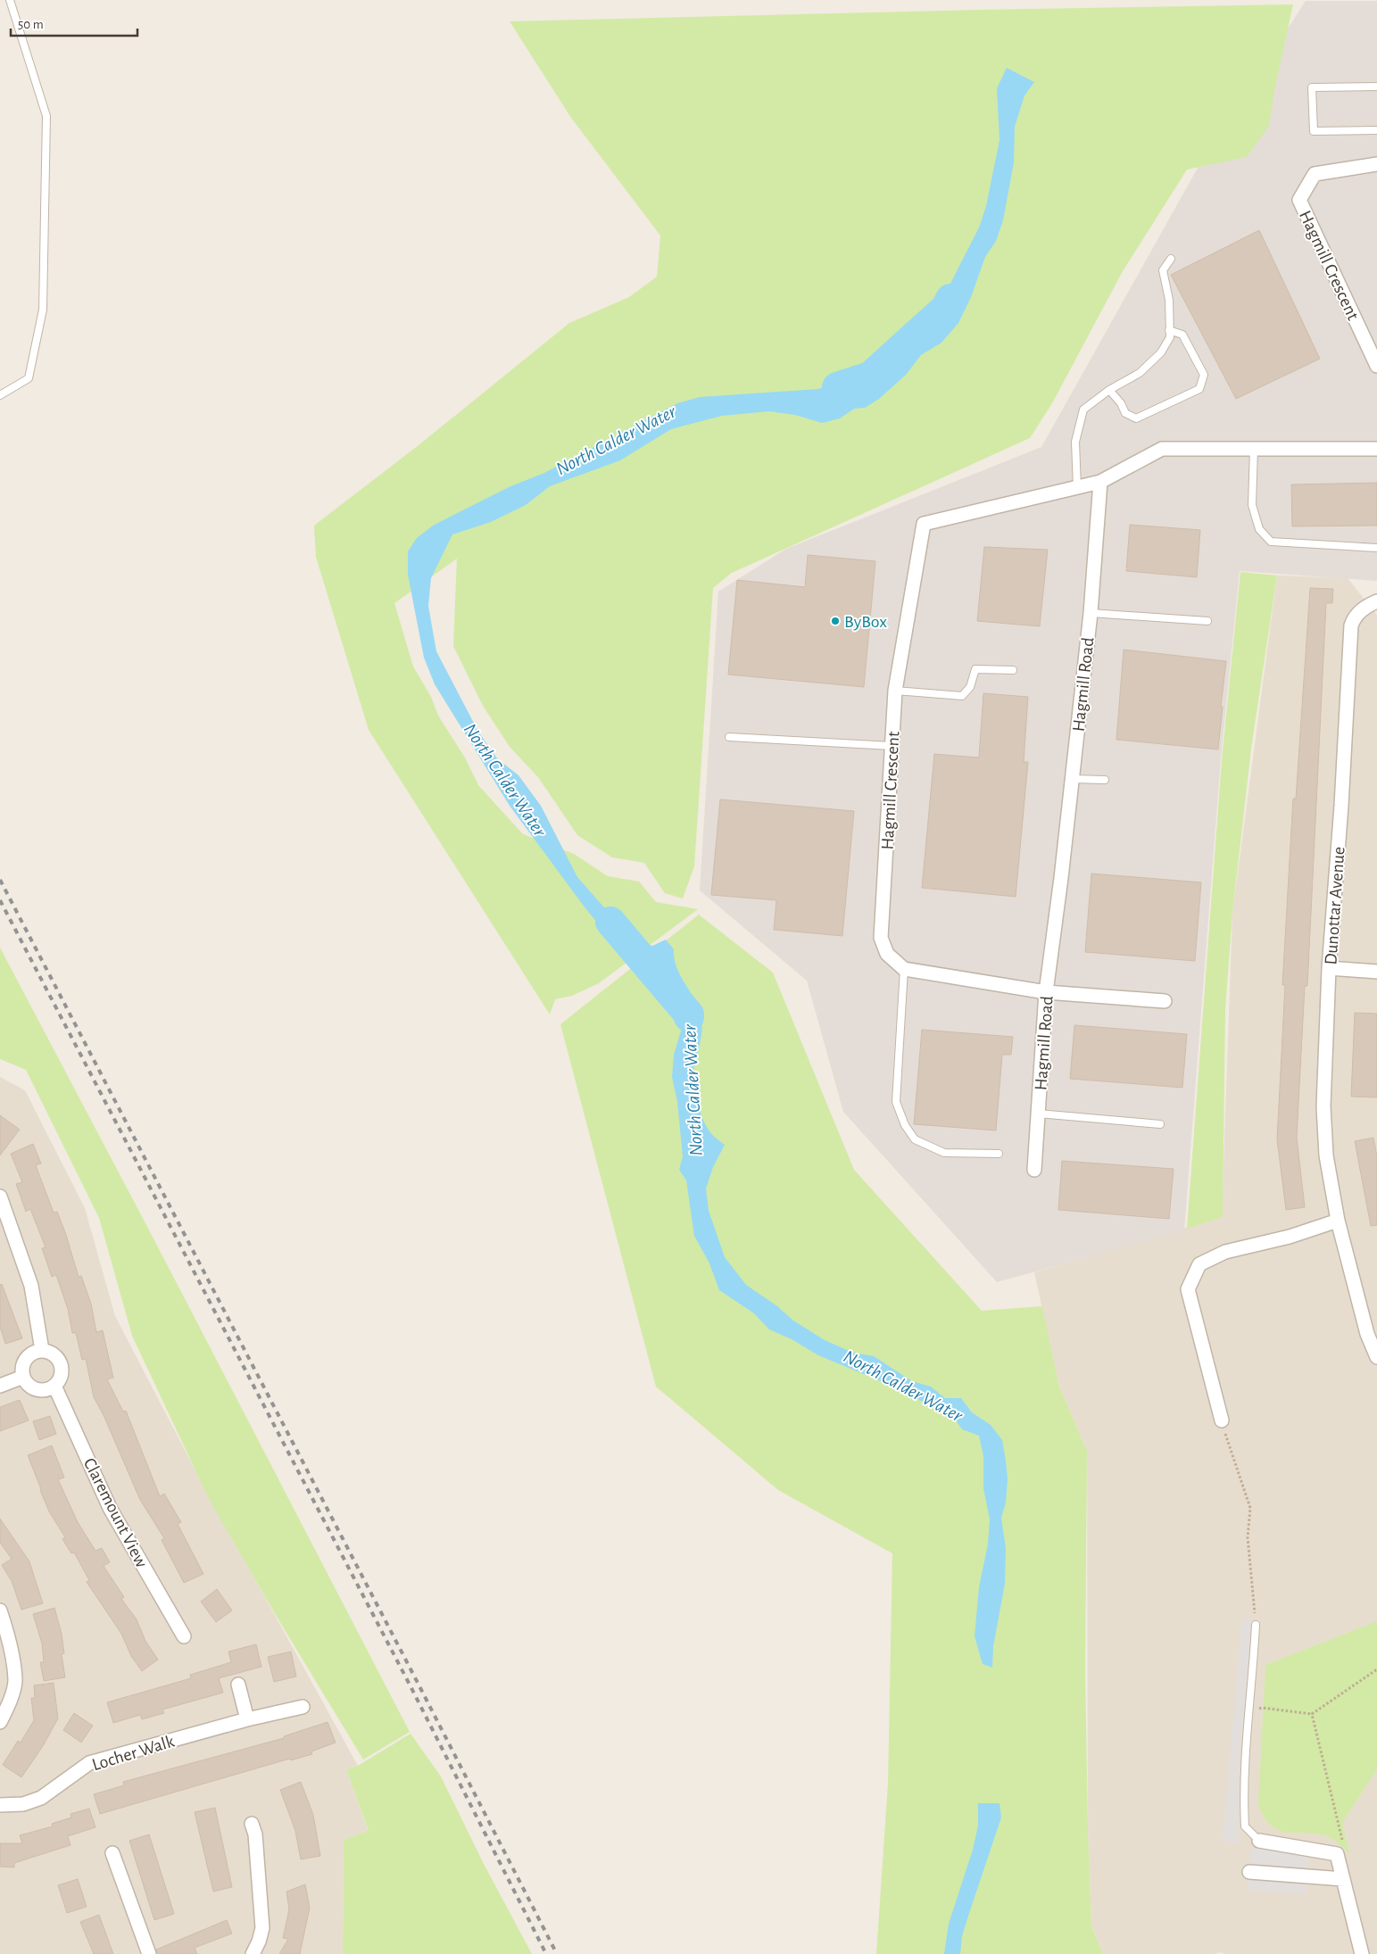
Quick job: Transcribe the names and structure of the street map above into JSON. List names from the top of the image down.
{
  "streets": {
    "street": [
      "Hagmill Crescent",
      "Hagmill Road",
      "Dunottar Avenue",
      "Claremount View",
      "Locher Walk"
    ]
  },
  "crossings": [
    ["Hagmill Crescent", "Hagmill Road"]
  ],
  "water": ["North Calder Water"],
  "places": ["ByBox"],
  "scale_bar": "50 m"
}
